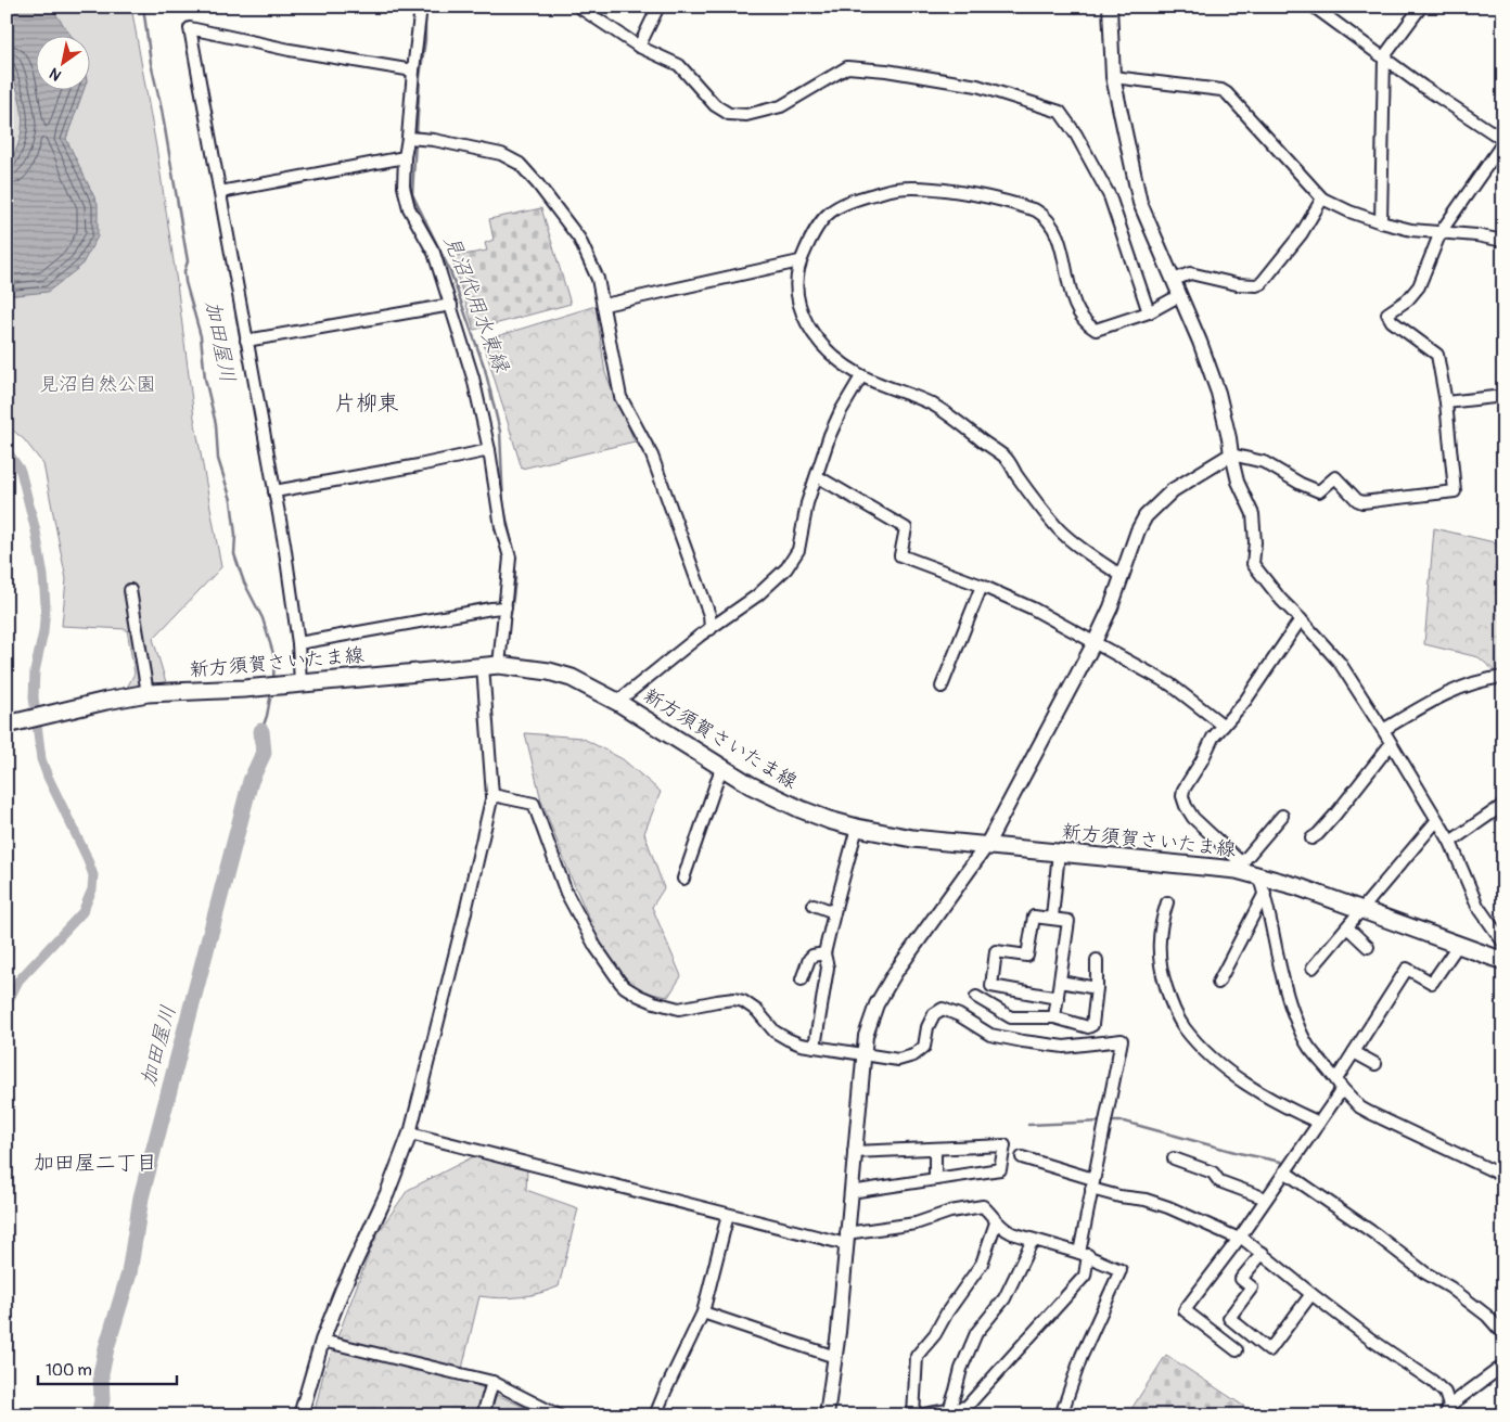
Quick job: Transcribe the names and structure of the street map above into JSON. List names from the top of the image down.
{
  "streets": {
    "main road": ["新方須賀さいたま線"]
  },
  "districts": ["片柳東", "加田屋二丁目"],
  "water": ["見沼代用水東縁", "加田屋川"],
  "parks": ["見沼自然公園"],
  "scale_bar": "100 m",
  "north": "bottom left"
}
